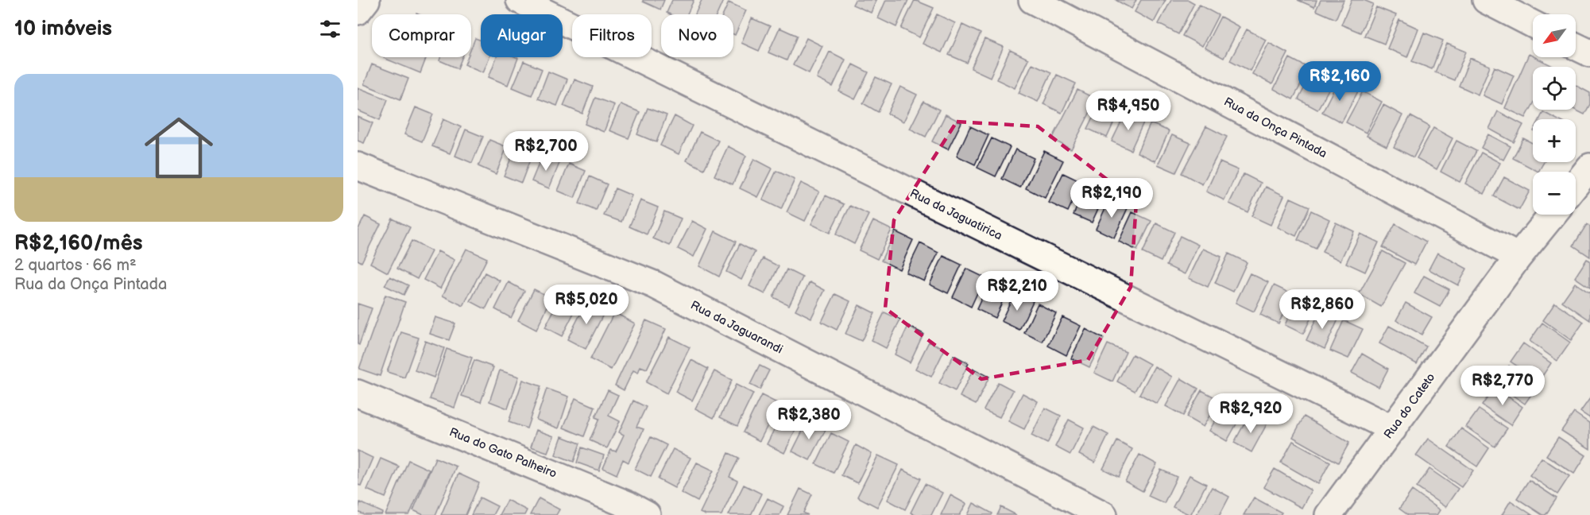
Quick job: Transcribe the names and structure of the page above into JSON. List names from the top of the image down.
{
  "streets": {
    "street": [
      "Rua da Onça Pintada",
      "Rua da Jaguatirica",
      "Rua da Jaguarandi",
      "Rua do Cateto",
      "Rua do Gato Palheiro"
    ]
  },
  "crossings": [
    ["Rua da Onça Pintada", "Rua do Cateto"],
    ["Rua da Jaguatirica", "Rua do Cateto"]
  ],
  "north": "bottom left",
  "page": {
    "heading": "10 imóveis",
    "map_buttons": ["+", "−"],
    "chip": [
      "Comprar",
      "Alugar",
      "Filtros",
      "Novo"
    ],
    "list": [
      {
        "name": "R$2,160/mês",
        "note": "2 quartos · 66 m² · Rua da Onça Pintada"
      }
    ],
    "price": [
      "R$2,160",
      "R$4,950",
      "R$2,700",
      "R$2,190",
      "R$2,210",
      "R$5,020",
      "R$2,860",
      "R$2,770",
      "R$2,920",
      "R$2,380"
    ]
  }
}
